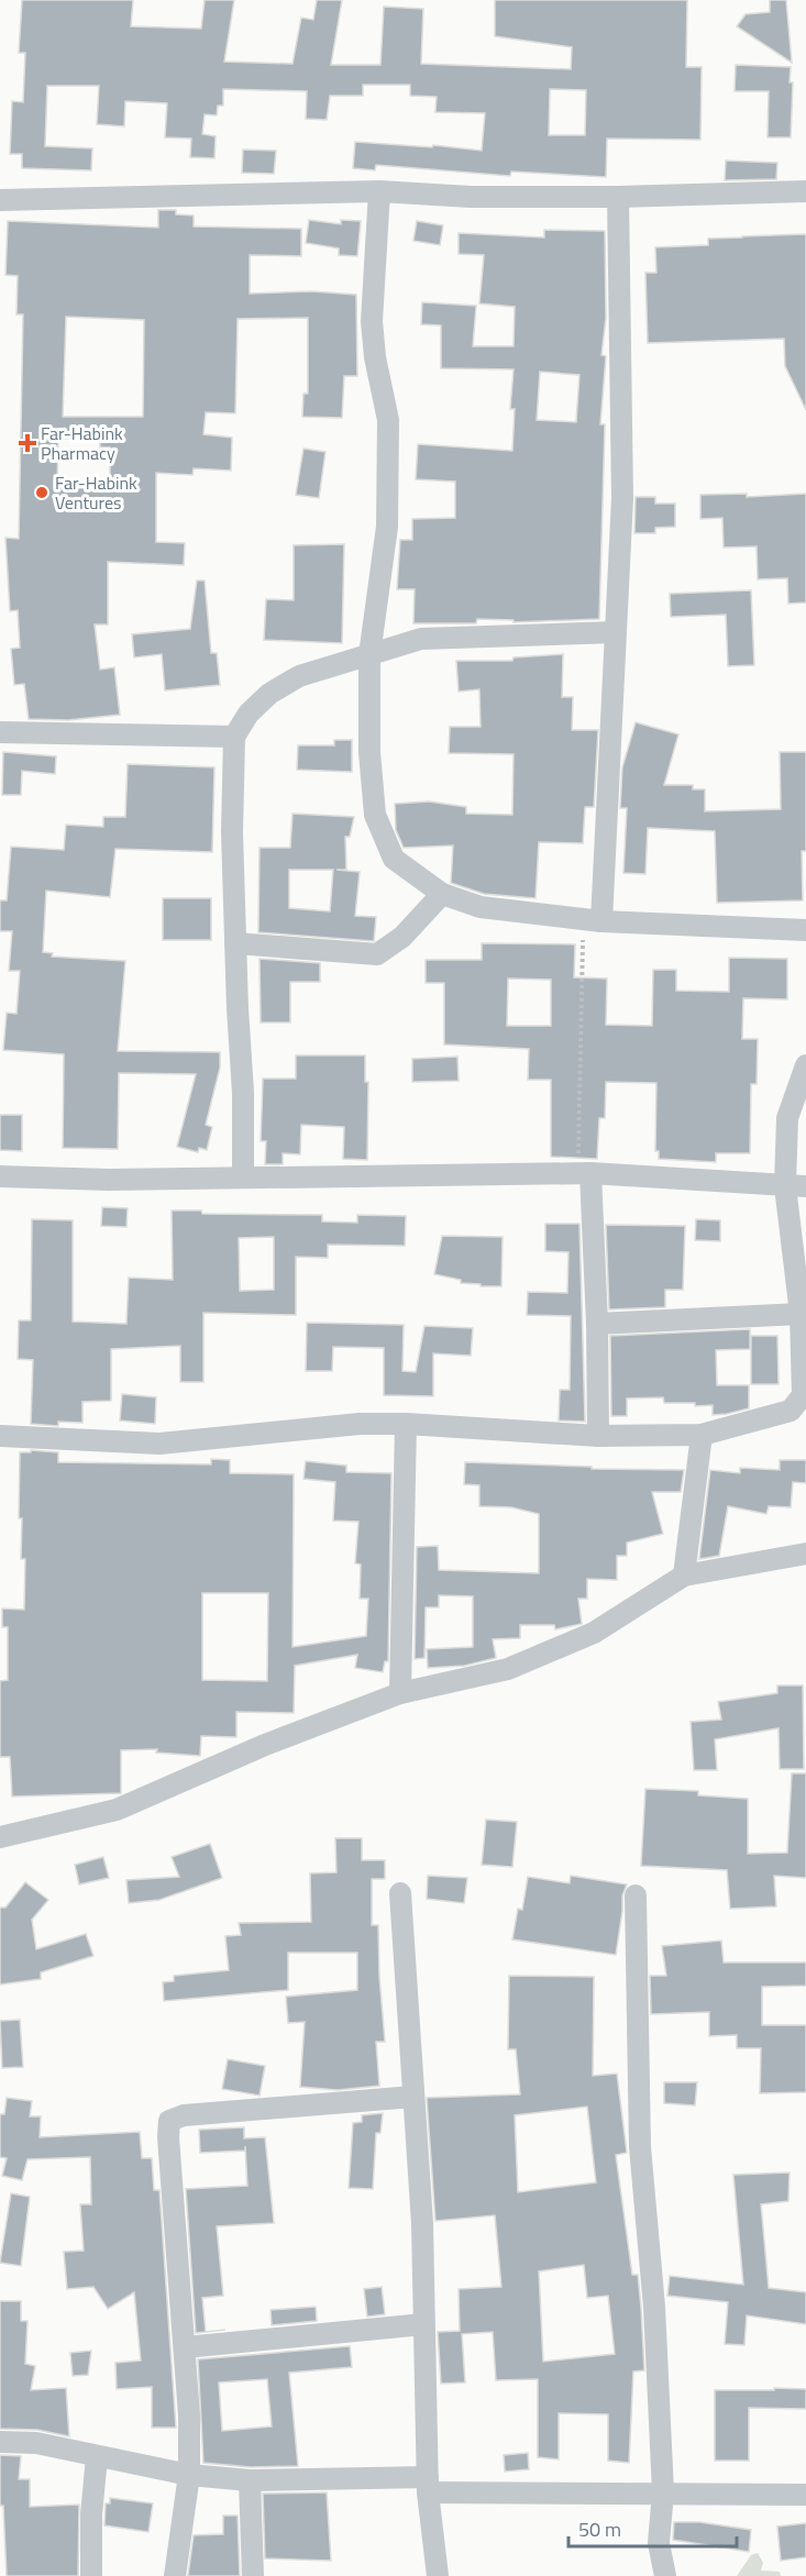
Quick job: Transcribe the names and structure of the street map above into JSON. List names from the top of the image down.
{
  "places": {
    "health": ["Far-Habink Pharmacy"],
    "other": ["Far-Habink Ventures"]
  },
  "scale_bar": "50 m"
}
